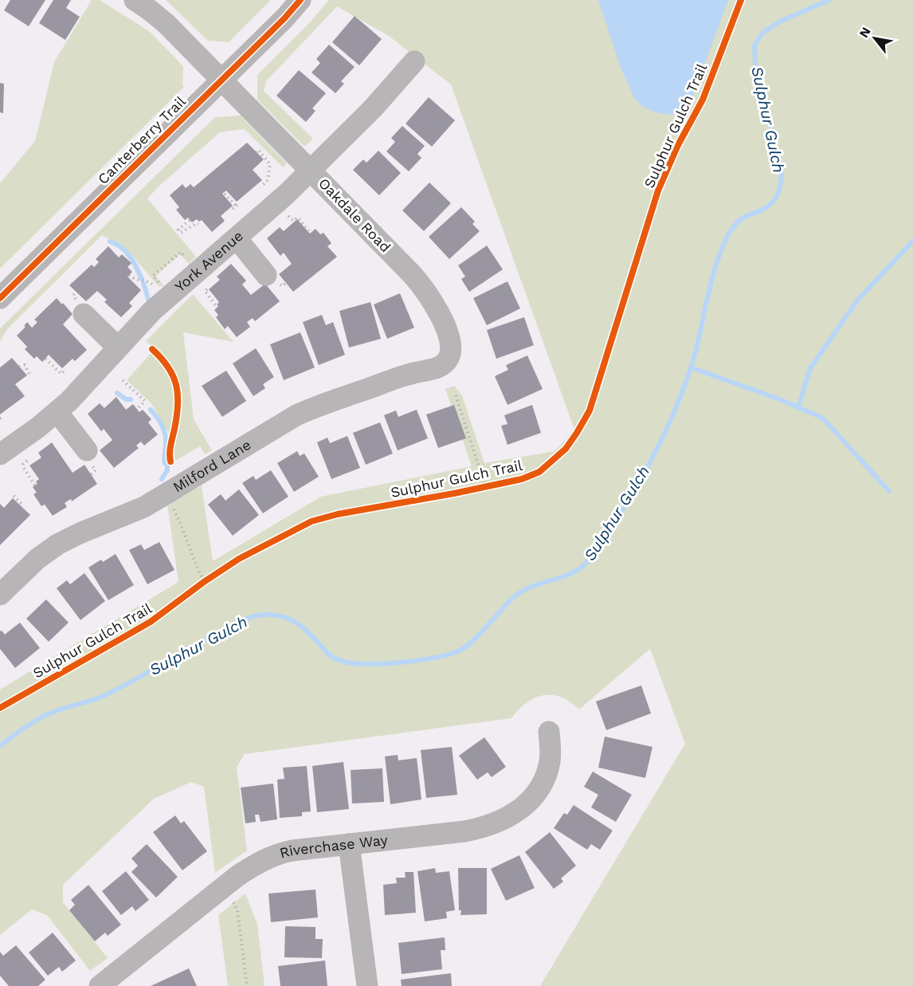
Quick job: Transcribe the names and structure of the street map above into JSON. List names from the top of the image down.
{
  "streets": {
    "street": [
      "Canterberry Trail",
      "Oakdale Road",
      "York Avenue",
      "Milford Lane",
      "Riverchase Way"
    ],
    "cycle path": ["Sulphur Gulch Trail"]
  },
  "crossings": [
    ["Canterberry Trail", "Oakdale Road"],
    ["Oakdale Road", "York Avenue"],
    ["Oakdale Road", "Milford Lane"]
  ],
  "water": ["Sulphur Gulch"],
  "north": "top left"
}
